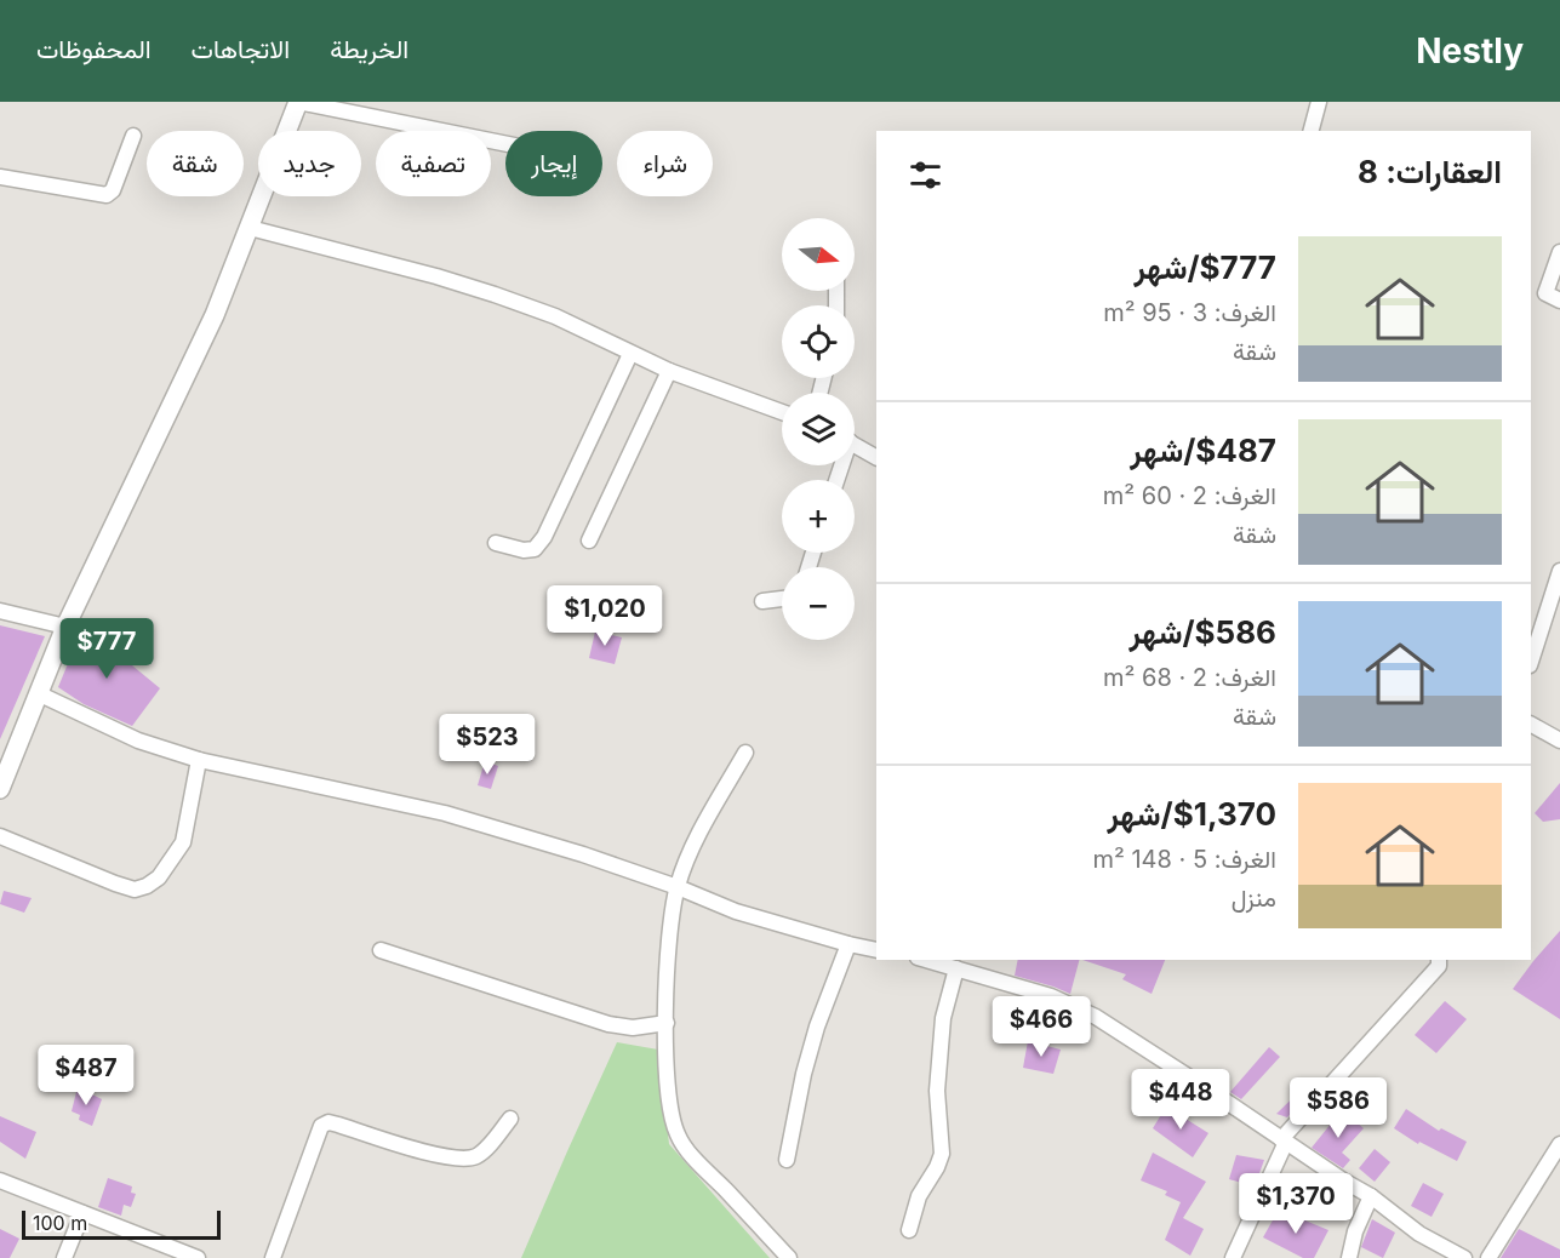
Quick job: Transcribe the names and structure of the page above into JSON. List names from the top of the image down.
{
  "scale_bar": "100 m",
  "north": "right",
  "page": {
    "header": "Nestly",
    "nav": ["الخريطة", "الاتجاهات", "المحفوظات"],
    "chip": [
      "شراء",
      "إيجار",
      "تصفية",
      "جديد",
      "شقة"
    ],
    "heading": "العقارات: 8",
    "map_buttons": ["+", "−"],
    "list": [
      {
        "name": "$777/شهر",
        "note": "الغرف: 3 · 95 m² · شقة"
      },
      {
        "name": "$487/شهر",
        "note": "الغرف: 2 · 60 m² · شقة"
      },
      {
        "name": "$586/شهر",
        "note": "الغرف: 2 · 68 m² · شقة"
      },
      {
        "name": "$1,370/شهر",
        "note": "الغرف: 5 · 148 m² · منزل"
      }
    ],
    "price": [
      "$1,020",
      "$777",
      "$523",
      "$466",
      "$487",
      "$448",
      "$586",
      "$1,370"
    ],
    "scale": "100 m"
  }
}
